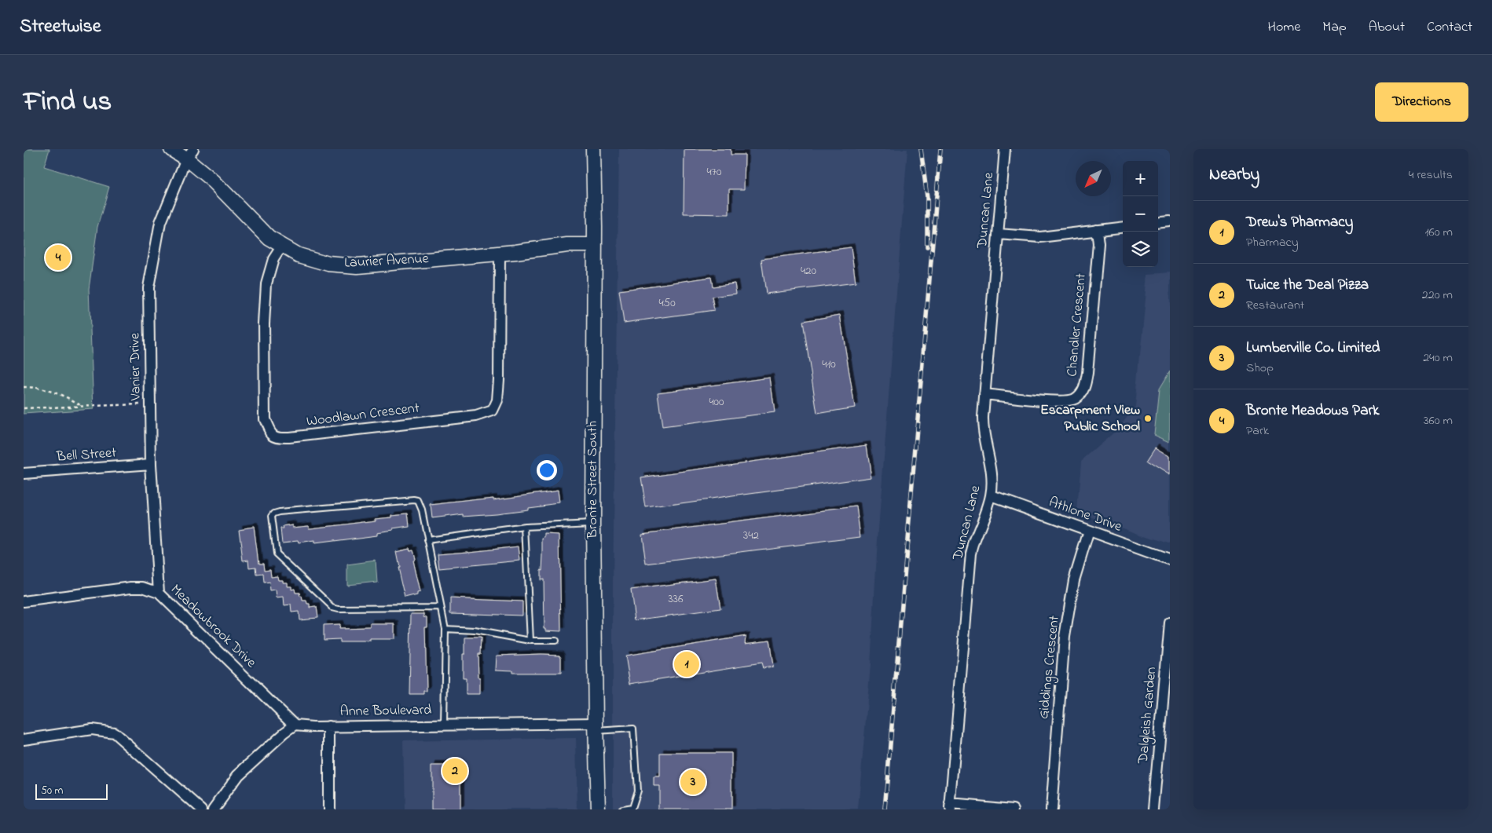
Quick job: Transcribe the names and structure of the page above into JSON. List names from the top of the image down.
{
  "streets": {
    "main road": ["Laurier Avenue", "Bronte Street South"],
    "street": [
      "Duncan Lane",
      "Chandler Crescent",
      "Vanier Drive",
      "Woodlawn Crescent",
      "Bell Street",
      "Athlone Drive",
      "Meadowbrook Drive",
      "Giddings Crescent",
      "Anne Boulevard",
      "Dalgleish Garden"
    ]
  },
  "crossings": [
    ["Duncan Lane", "Chandler Crescent"],
    ["Duncan Lane", "Athlone Drive"],
    ["Laurier Avenue", "Vanier Drive"],
    ["Laurier Avenue", "Woodlawn Crescent"],
    ["Laurier Avenue", "Bronte Street South"],
    ["Vanier Drive", "Bell Street"],
    ["Vanier Drive", "Meadowbrook Drive"],
    ["Bronte Street South", "Anne Boulevard"],
    ["Athlone Drive", "Giddings Crescent"],
    ["Meadowbrook Drive", "Anne Boulevard"]
  ],
  "places": ["Escarpment View Public School"],
  "house_numbers": [
    "470",
    "420",
    "450",
    "410",
    "400",
    "342",
    "336"
  ],
  "scale_bar": "50 m",
  "north": "bottom left",
  "page": {
    "header": "Streetwise",
    "nav": [
      "Home",
      "Map",
      "About",
      "Contact"
    ],
    "title": "Find us",
    "buttons": "Directions",
    "heading": ["Nearby", "4 results"],
    "map_buttons": ["+", "−"],
    "list": [
      {
        "mark": "1",
        "name": "Drew's Pharmacy",
        "note": "Pharmacy",
        "value": "160 m"
      },
      {
        "mark": "2",
        "name": "Twice the Deal Pizza",
        "note": "Restaurant",
        "value": "220 m"
      },
      {
        "mark": "3",
        "name": "Lumberville Co. Limited",
        "note": "Shop",
        "value": "240 m"
      },
      {
        "mark": "4",
        "name": "Bronte Meadows Park",
        "note": "Park",
        "value": "360 m"
      }
    ],
    "pins": [
      "4",
      "1",
      "2",
      "3"
    ],
    "scale": "50 m"
  }
}
